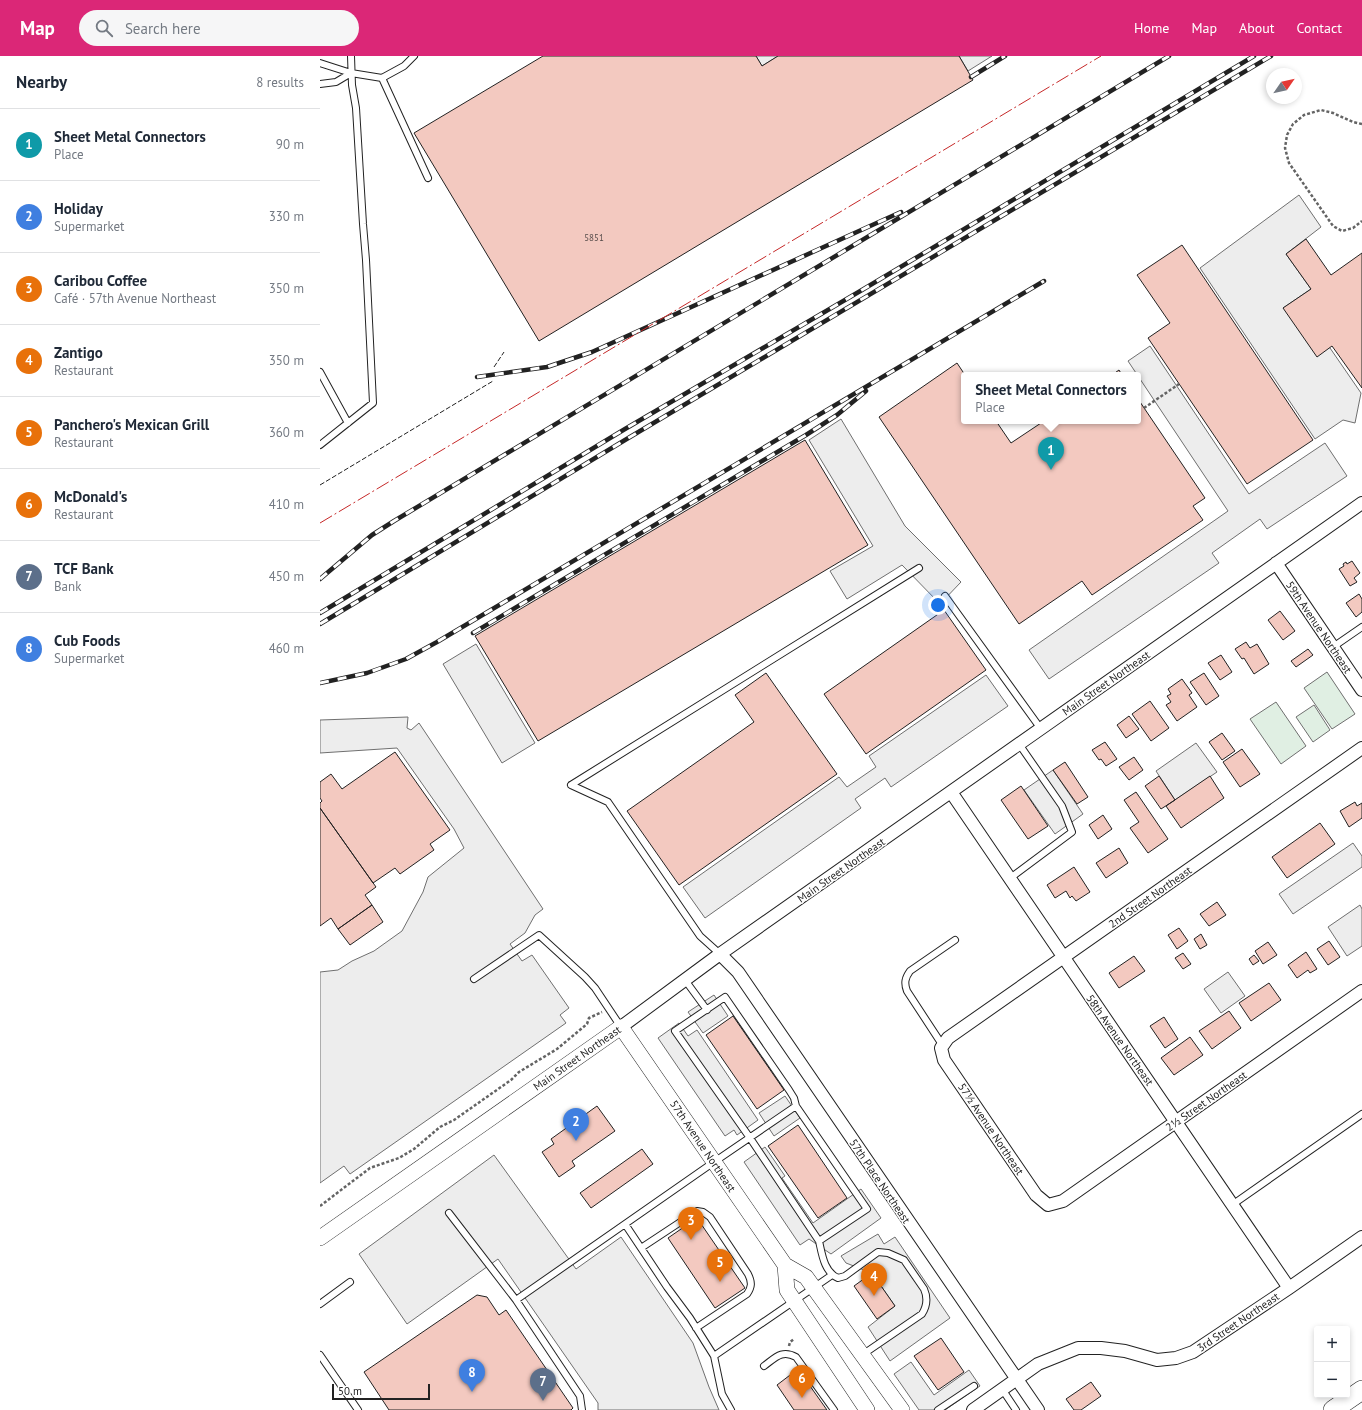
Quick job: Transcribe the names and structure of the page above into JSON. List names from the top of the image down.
{
  "streets": {
    "street": [
      "59th Avenue Northeast",
      "Main Street Northeast",
      "2nd Street Northeast",
      "58th Avenue Northeast",
      "2½ Street Northeast",
      "57½ Avenue Northeast",
      "57th Avenue Northeast",
      "57th Place Northeast",
      "3rd Street Northeast"
    ]
  },
  "crossings": [
    ["59th Avenue Northeast", "Main Street Northeast"],
    ["Main Street Northeast", "58th Avenue Northeast"],
    ["Main Street Northeast", "57th Avenue Northeast"],
    ["Main Street Northeast", "57th Place Northeast"],
    ["2nd Street Northeast", "58th Avenue Northeast"],
    ["2nd Street Northeast", "57½ Avenue Northeast"],
    ["58th Avenue Northeast", "2½ Street Northeast"],
    ["58th Avenue Northeast", "3rd Street Northeast"],
    ["2½ Street Northeast", "57½ Avenue Northeast"],
    ["57th Place Northeast", "3rd Street Northeast"]
  ],
  "house_numbers": ["5851"],
  "scale_bar": "50 m",
  "north": "top right",
  "page": {
    "header": "Map",
    "search": "Search here",
    "nav": [
      "Home",
      "Map",
      "About",
      "Contact"
    ],
    "heading": ["Nearby", "8 results"],
    "list": [
      {
        "mark": "1",
        "name": "Sheet Metal Connectors",
        "note": "Place",
        "value": "90 m"
      },
      {
        "mark": "2",
        "name": "Holiday",
        "note": "Supermarket",
        "value": "330 m"
      },
      {
        "mark": "3",
        "name": "Caribou Coffee",
        "note": "Café · 57th Avenue Northeast",
        "value": "350 m"
      },
      {
        "mark": "4",
        "name": "Zantigo",
        "note": "Restaurant",
        "value": "350 m"
      },
      {
        "mark": "5",
        "name": "Panchero's Mexican Grill",
        "note": "Restaurant",
        "value": "360 m"
      },
      {
        "mark": "6",
        "name": "McDonald's",
        "note": "Restaurant",
        "value": "410 m"
      },
      {
        "mark": "7",
        "name": "TCF Bank",
        "note": "Bank",
        "value": "450 m"
      },
      {
        "mark": "8",
        "name": "Cub Foods",
        "note": "Supermarket",
        "value": "460 m"
      }
    ],
    "popup": ["Sheet Metal Connectors", "Place"],
    "pins": [
      "1",
      "2",
      "3",
      "5",
      "4",
      "8",
      "6",
      "7"
    ],
    "map_buttons": ["+", "−"],
    "scale": "50 m"
  }
}
